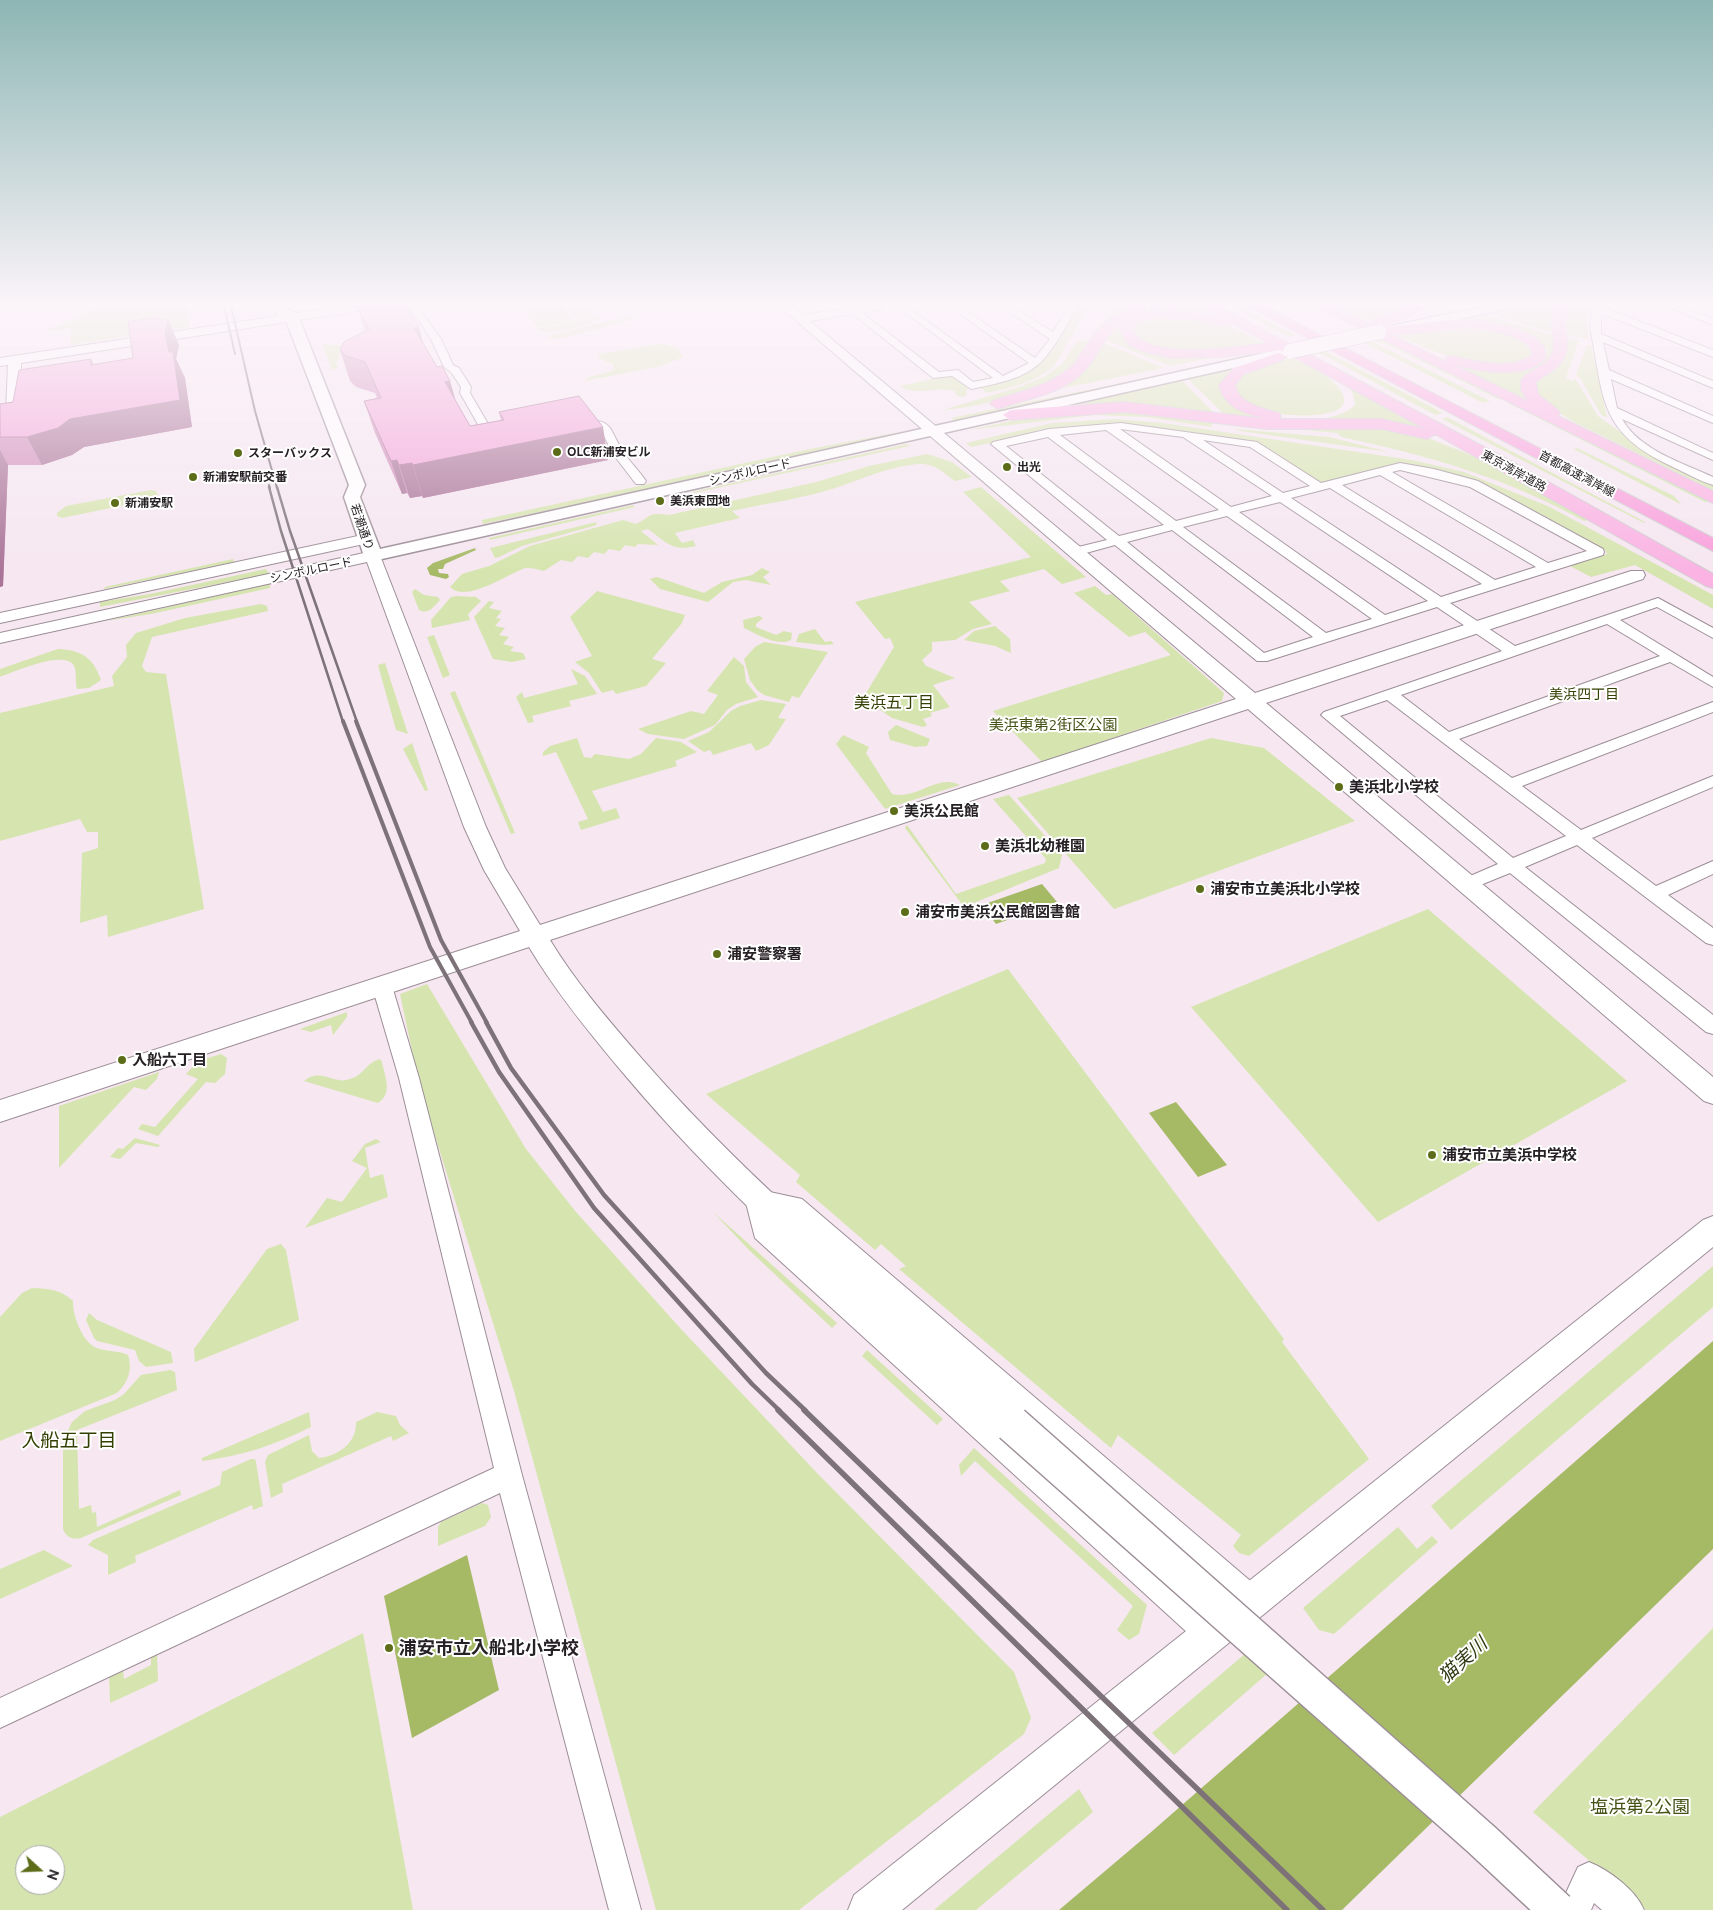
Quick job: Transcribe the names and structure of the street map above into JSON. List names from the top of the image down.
{
  "streets": {
    "highway": ["東京湾岸道路", "首都高速湾岸線"],
    "main road": ["シンボルロード", "若潮通り"]
  },
  "crossings": [
    ["シンボルロード", "若潮通り"]
  ],
  "districts": ["美浜四丁目", "美浜五丁目", "入船五丁目"],
  "water": ["猫実川"],
  "parks": ["美浜東第2街区公園", "塩浜第2公園"],
  "places": [
    "OLC新浦安ビル",
    "スターバックス",
    "出光",
    "新浦安駅前交番",
    "美浜東団地",
    "新浦安駅",
    "美浜北小学校",
    "美浜公民館",
    "美浜北幼稚園",
    "浦安市立美浜北小学校",
    "浦安市美浜公民館図書館",
    "浦安警察署",
    "入船六丁目",
    "浦安市立美浜中学校",
    "浦安市立入船北小学校"
  ],
  "north": "right"
}
